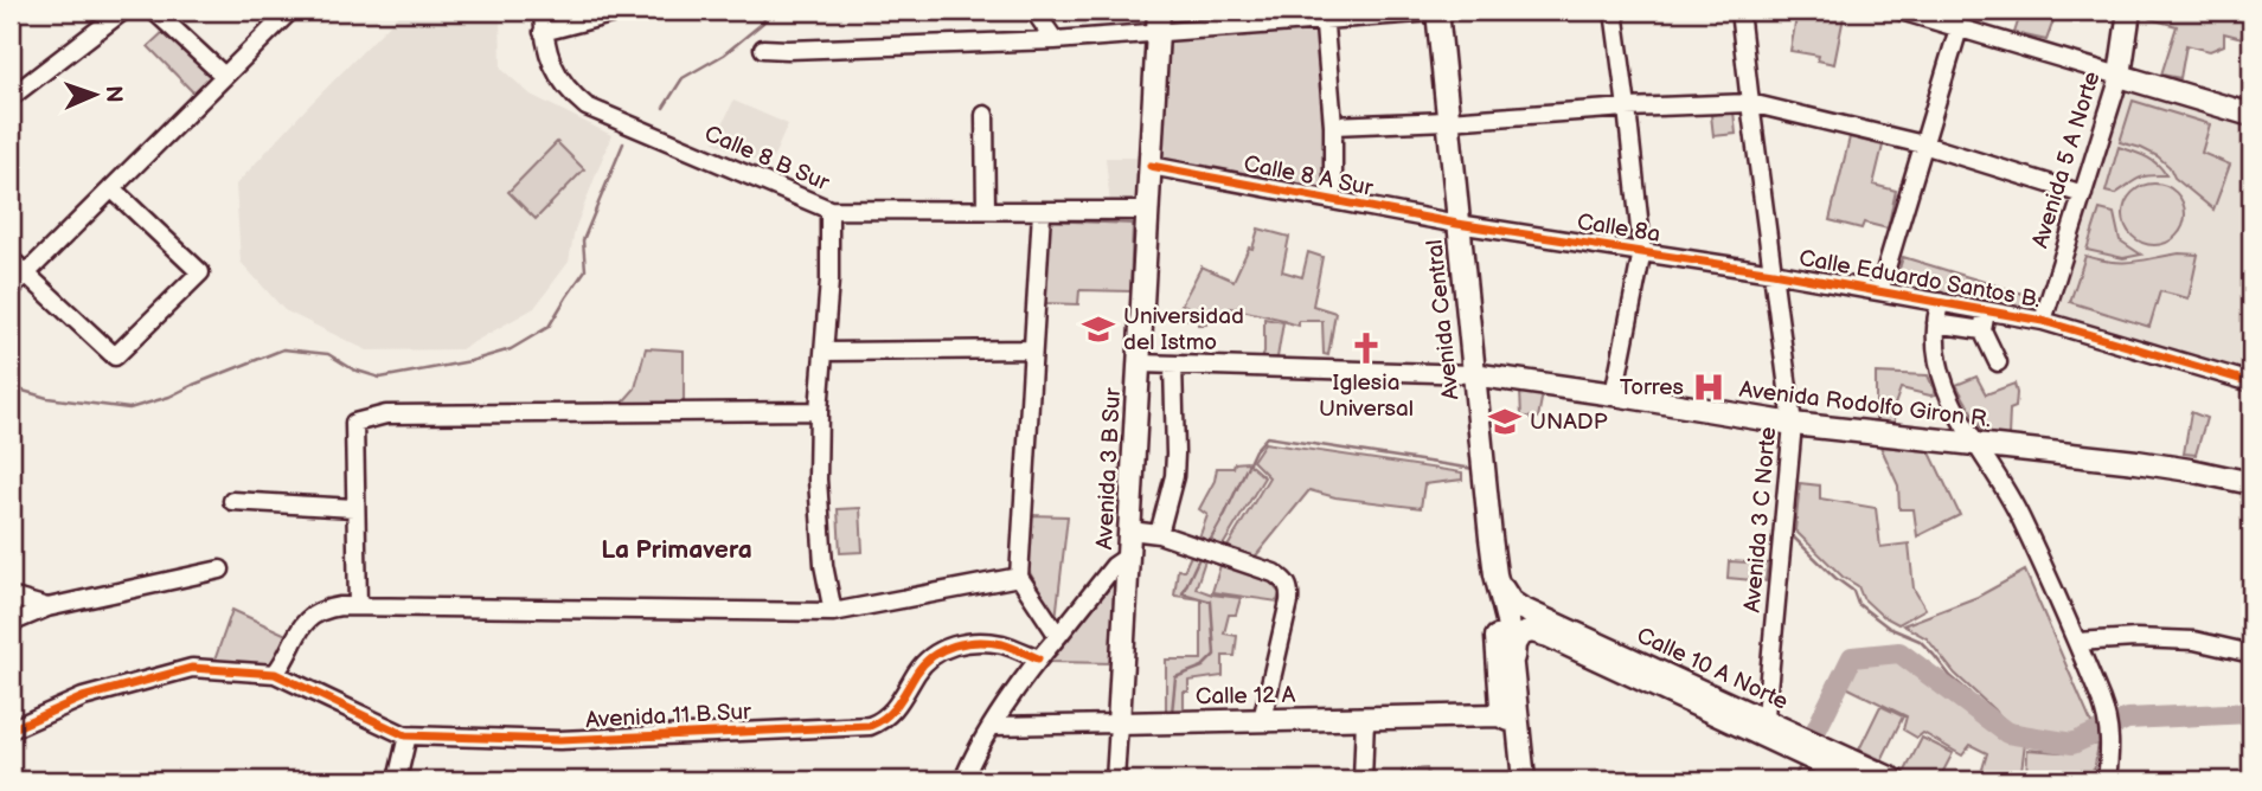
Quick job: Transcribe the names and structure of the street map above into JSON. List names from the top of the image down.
{
  "streets": {
    "main road": [
      "Avenida 5 A Norte",
      "Avenida Central",
      "Avenida Rodolfo Giron R.",
      "Avenida 3 B Sur",
      "Calle 10 A Norte",
      "Calle 12 A"
    ],
    "street": [
      "Calle 8 B Sur",
      "Calle 8 A Sur",
      "Calle 8a",
      "Calle Eduardo Santos B.",
      "Avenida 3 C Norte",
      "Avenida 11 B Sur"
    ]
  },
  "crossings": [
    ["Calle 8 B Sur", "Avenida 3 B Sur"],
    ["Avenida 5 A Norte", "Calle Eduardo Santos B."],
    ["Calle 8 A Sur", "Calle 8a"],
    ["Calle 8 A Sur", "Avenida Central"],
    ["Calle 8 A Sur", "Avenida 3 B Sur"],
    ["Calle 8a", "Calle Eduardo Santos B."],
    ["Calle 8a", "Avenida Central"],
    ["Calle 8a", "Avenida 3 C Norte"],
    ["Calle Eduardo Santos B.", "Avenida 3 C Norte"],
    ["Avenida Central", "Avenida Rodolfo Giron R."],
    ["Avenida Central", "Calle 10 A Norte"],
    ["Avenida Rodolfo Giron R.", "Avenida 3 C Norte"],
    ["Avenida 3 B Sur", "Calle 12 A"],
    ["Avenida 3 C Norte", "Calle 10 A Norte"]
  ],
  "districts": ["La Primavera"],
  "places": {
    "school or university": ["Universidad del Istmo", "UNADP"],
    "church": ["Iglesia Universal"],
    "hospital": ["Torres"]
  },
  "north": "right"
}
